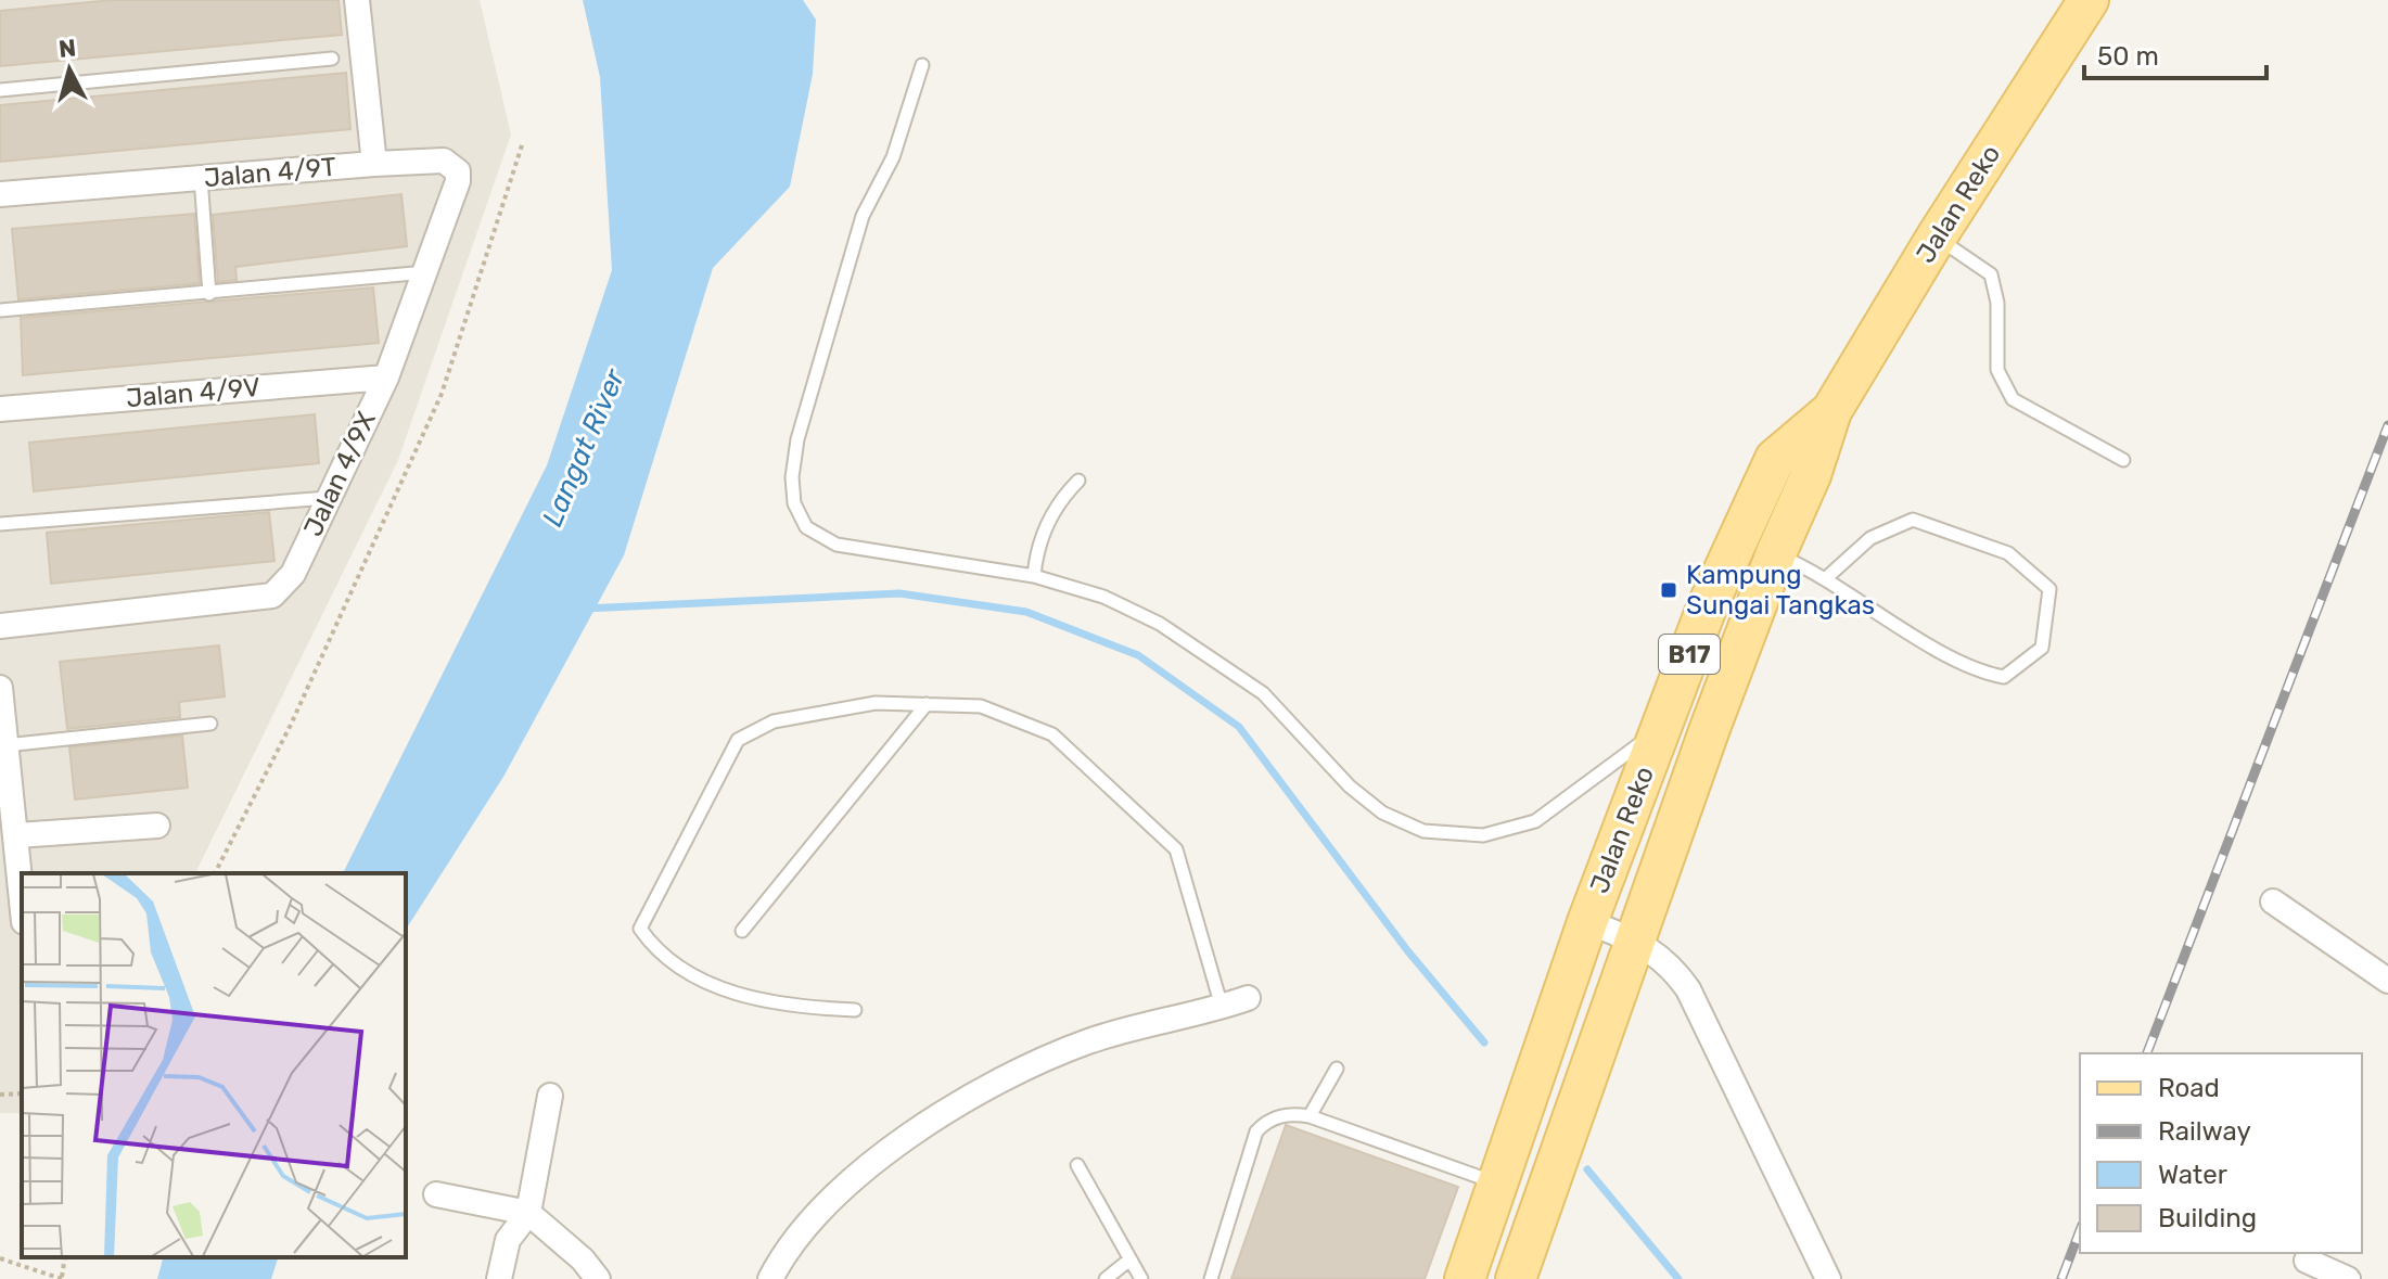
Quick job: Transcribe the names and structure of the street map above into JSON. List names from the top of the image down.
{
  "streets": {
    "main road": ["Jalan Reko", "B17"],
    "street": ["Jalan 4/9T", "Jalan 4/9V", "Jalan 4/9X"]
  },
  "crossings": [
    ["Jalan 4/9T", "Jalan 4/9X"],
    ["Jalan 4/9V", "Jalan 4/9X"]
  ],
  "water": ["Langat River"],
  "places": {
    "transit": ["Kampung Sungai Tangkas"]
  },
  "legend": [
    "Road",
    "Railway",
    "Water",
    "Building"
  ],
  "scale_bar": "50 m",
  "north": "top"
}
